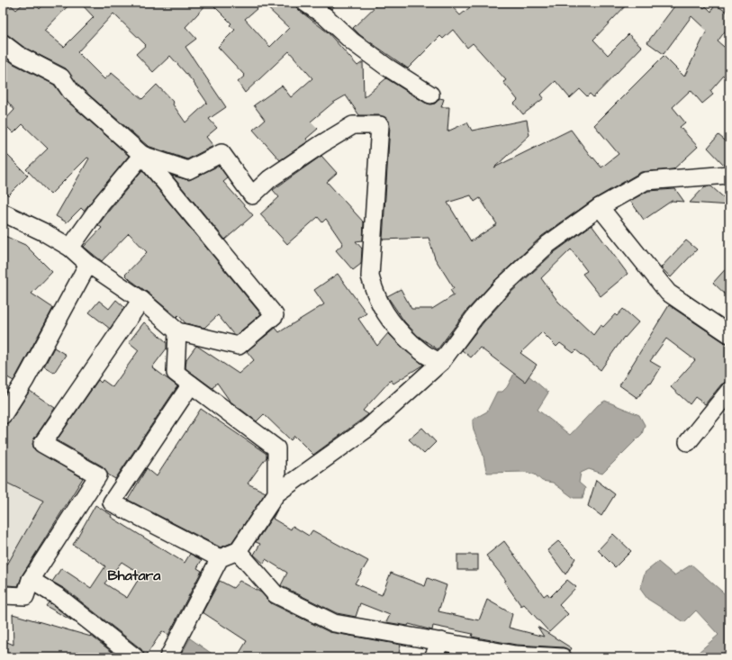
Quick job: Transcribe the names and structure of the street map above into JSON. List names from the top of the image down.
{
  "districts": ["Bhatara"]
}
